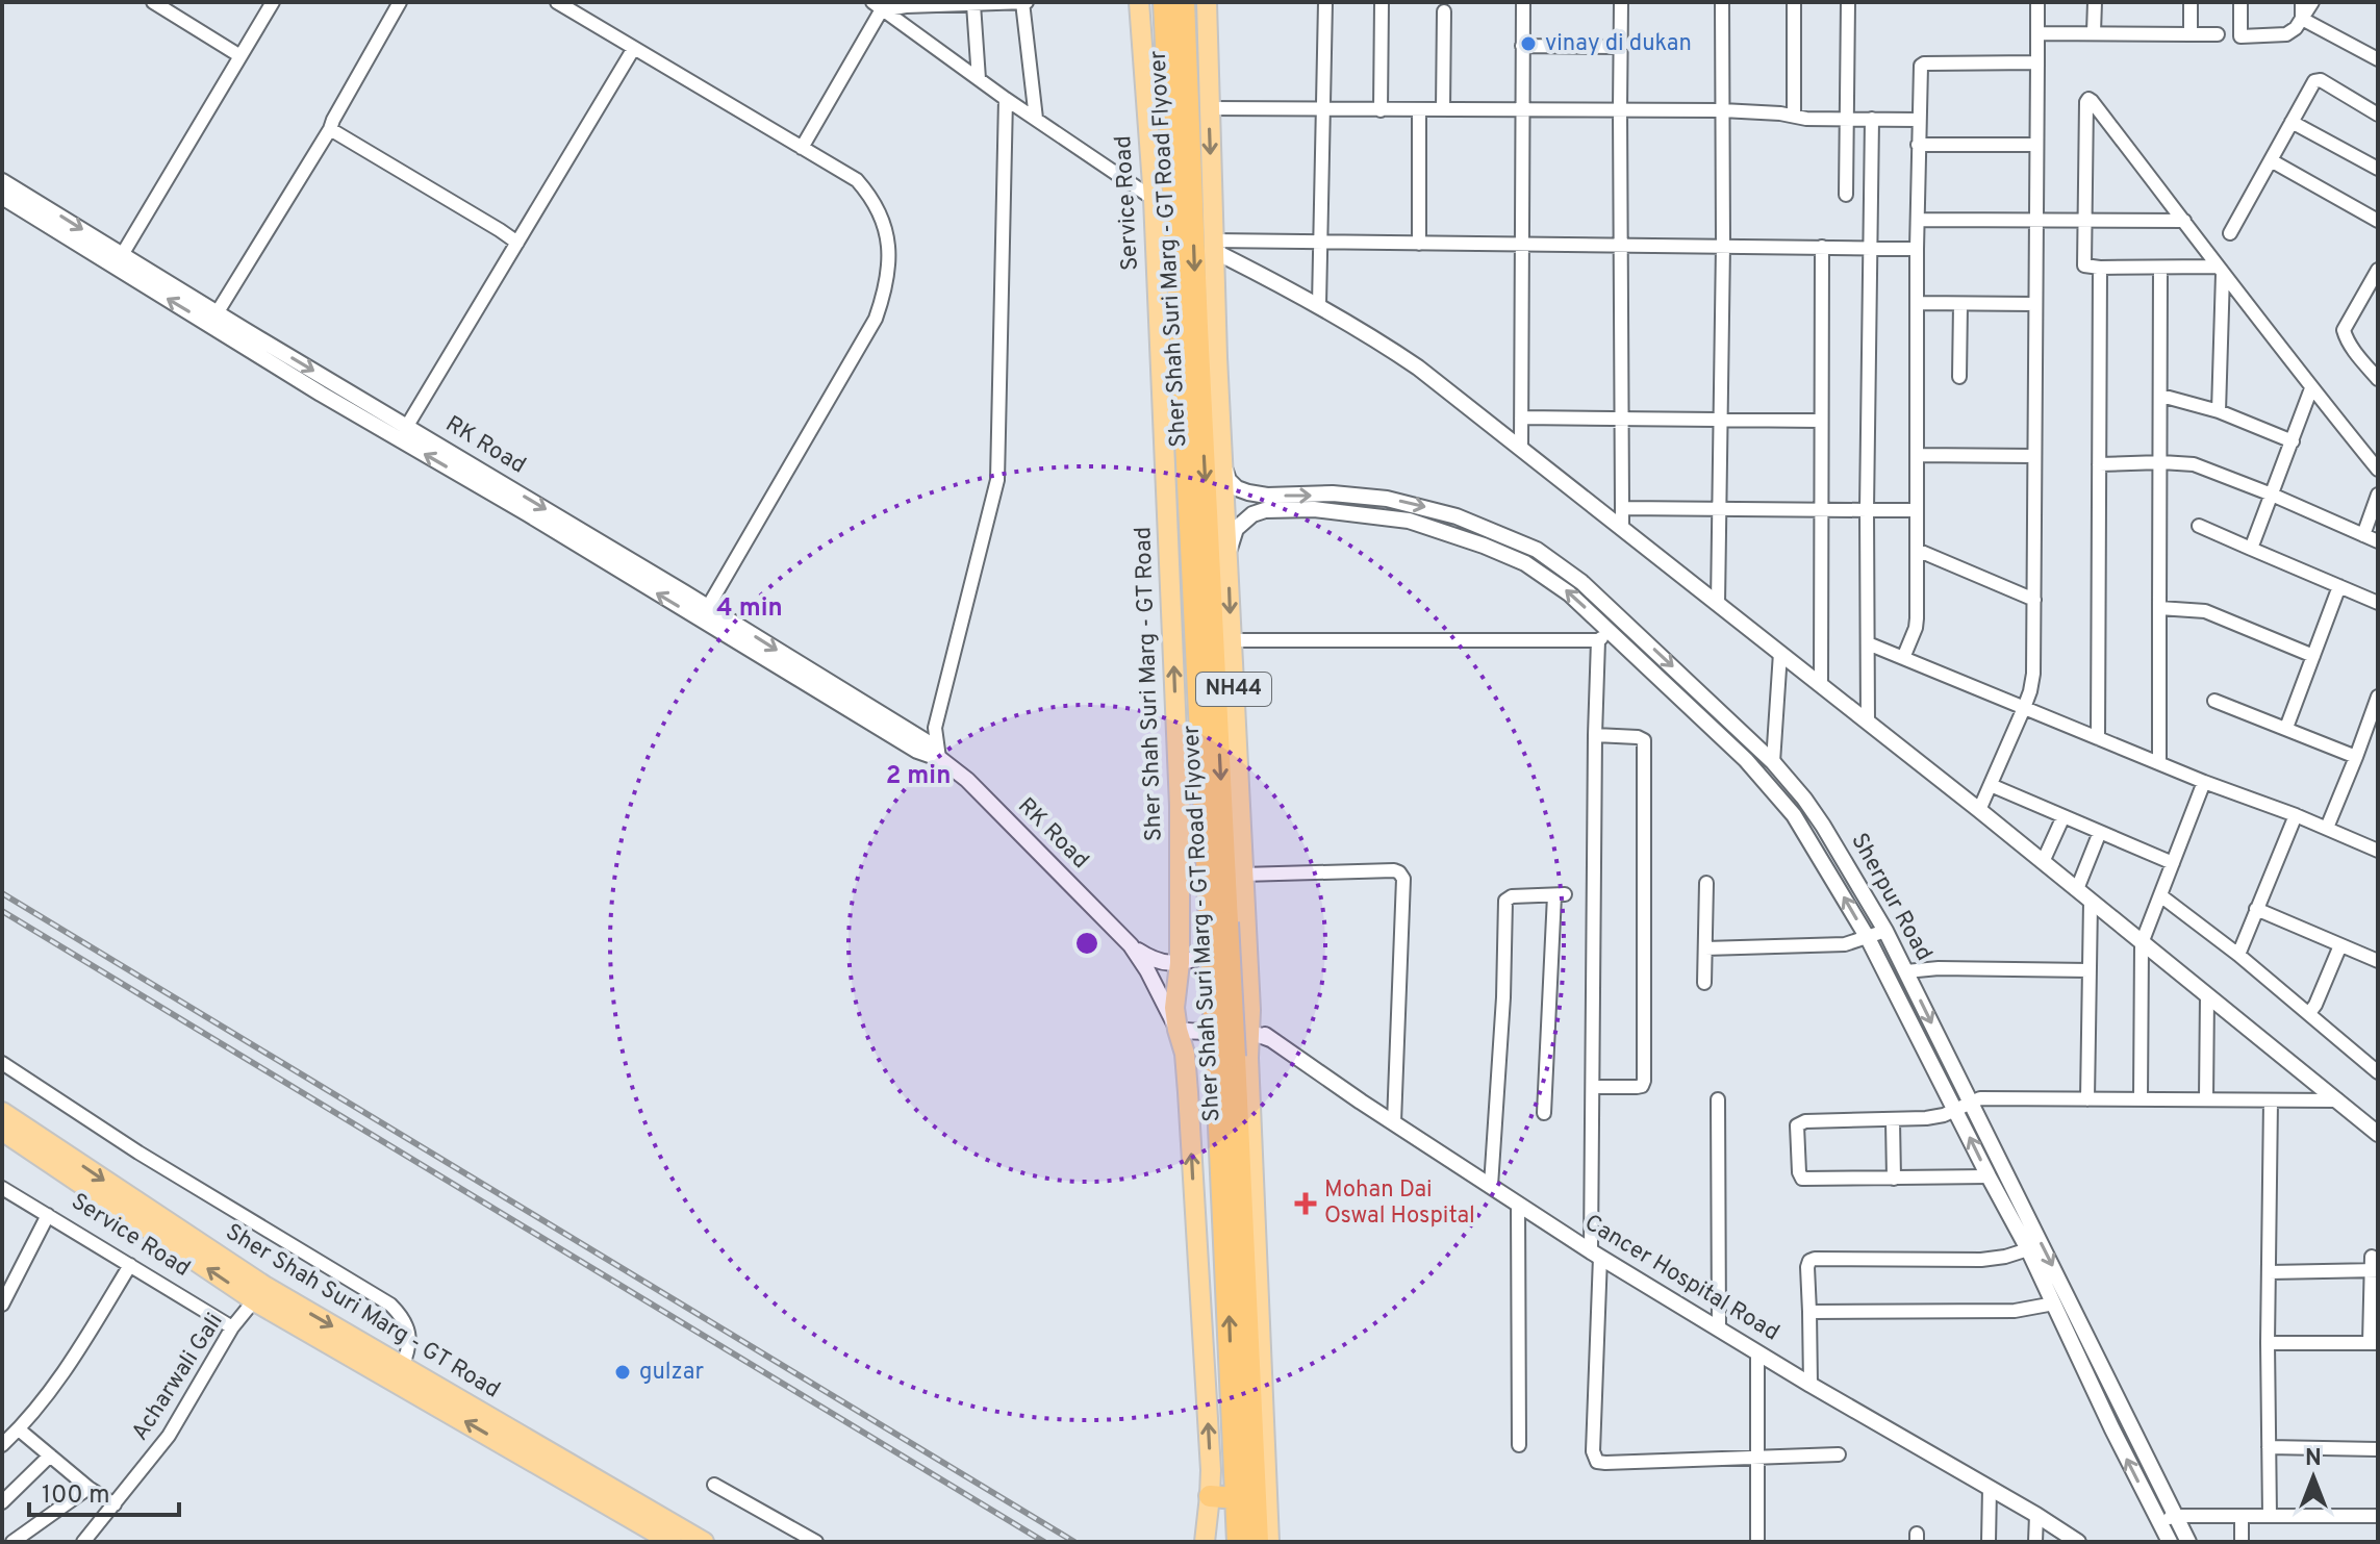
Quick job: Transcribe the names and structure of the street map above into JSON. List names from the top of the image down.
{
  "streets": {
    "highway": ["Sher Shah Suri Marg - GT Road Flyover", "NH44"],
    "main road": ["Service Road", "Sher Shah Suri Marg - GT Road"],
    "street": [
      "RK Road",
      "Sherpur Road",
      "Cancer Hospital Road",
      "Acharwali Gali"
    ]
  },
  "crossings": [
    ["Service Road", "Sher Shah Suri Marg - GT Road"],
    ["Service Road", "Acharwali Gali"],
    ["Sher Shah Suri Marg - GT Road Flyover", "NH44"],
    ["Sher Shah Suri Marg - GT Road", "NH44"],
    ["Sher Shah Suri Marg - GT Road", "Acharwali Gali"],
    ["NH44", "Sherpur Road"]
  ],
  "places": {
    "other": ["vinay di dukan", "gulzar"],
    "health": ["Mohan Dai Oswal Hospital"]
  },
  "scale_bar": "100 m",
  "north": "top",
  "rings": ["4 min", "2 min"]
}
